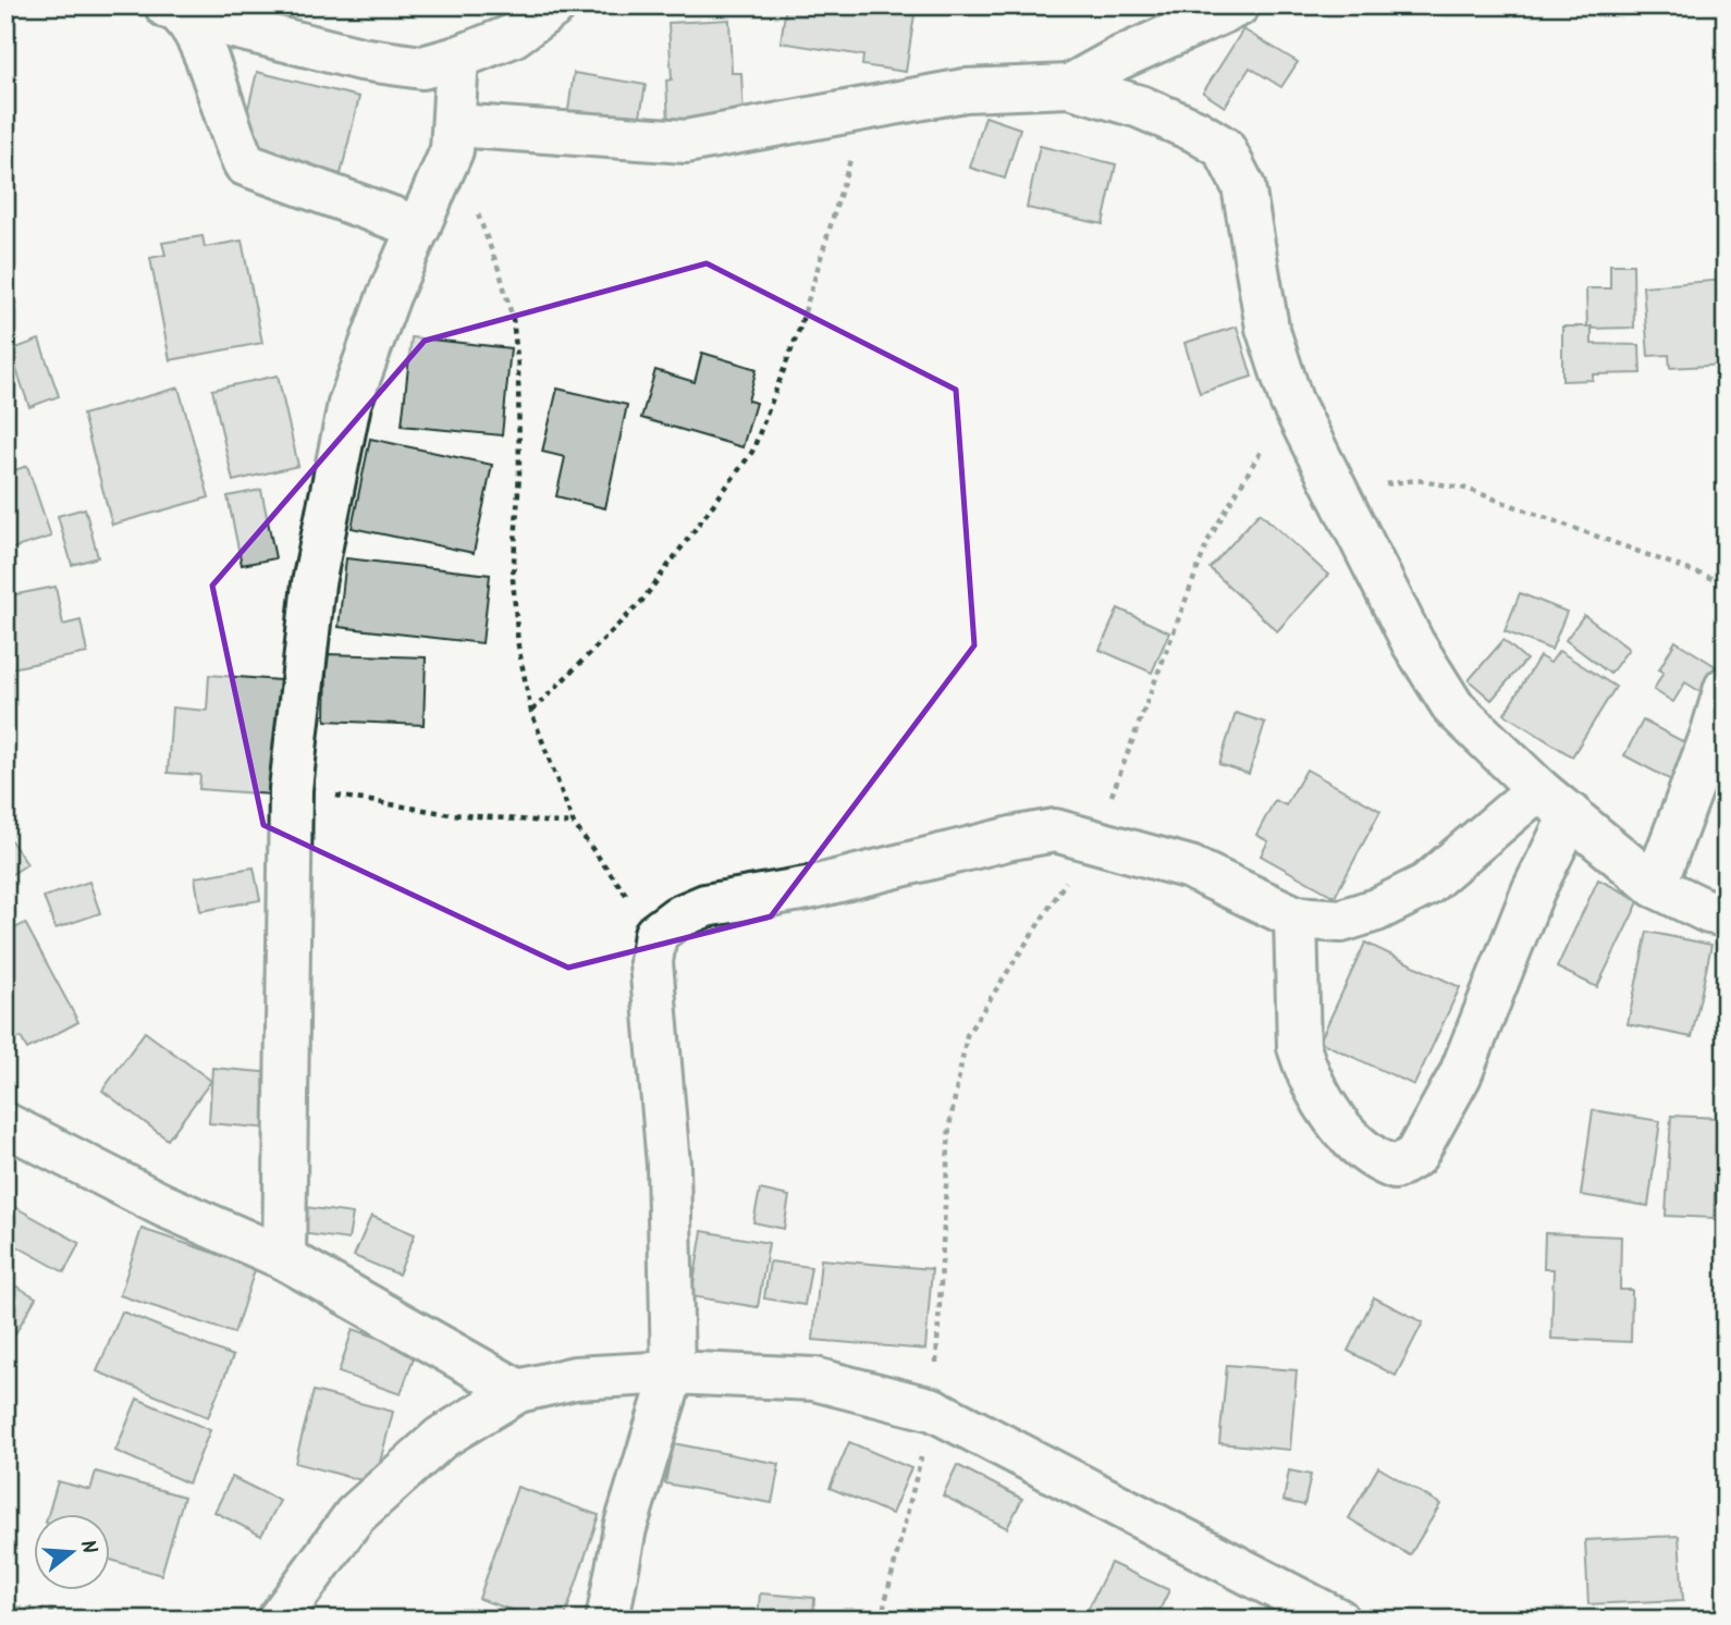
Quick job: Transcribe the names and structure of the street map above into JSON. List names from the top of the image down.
{
  "north": "right"
}
